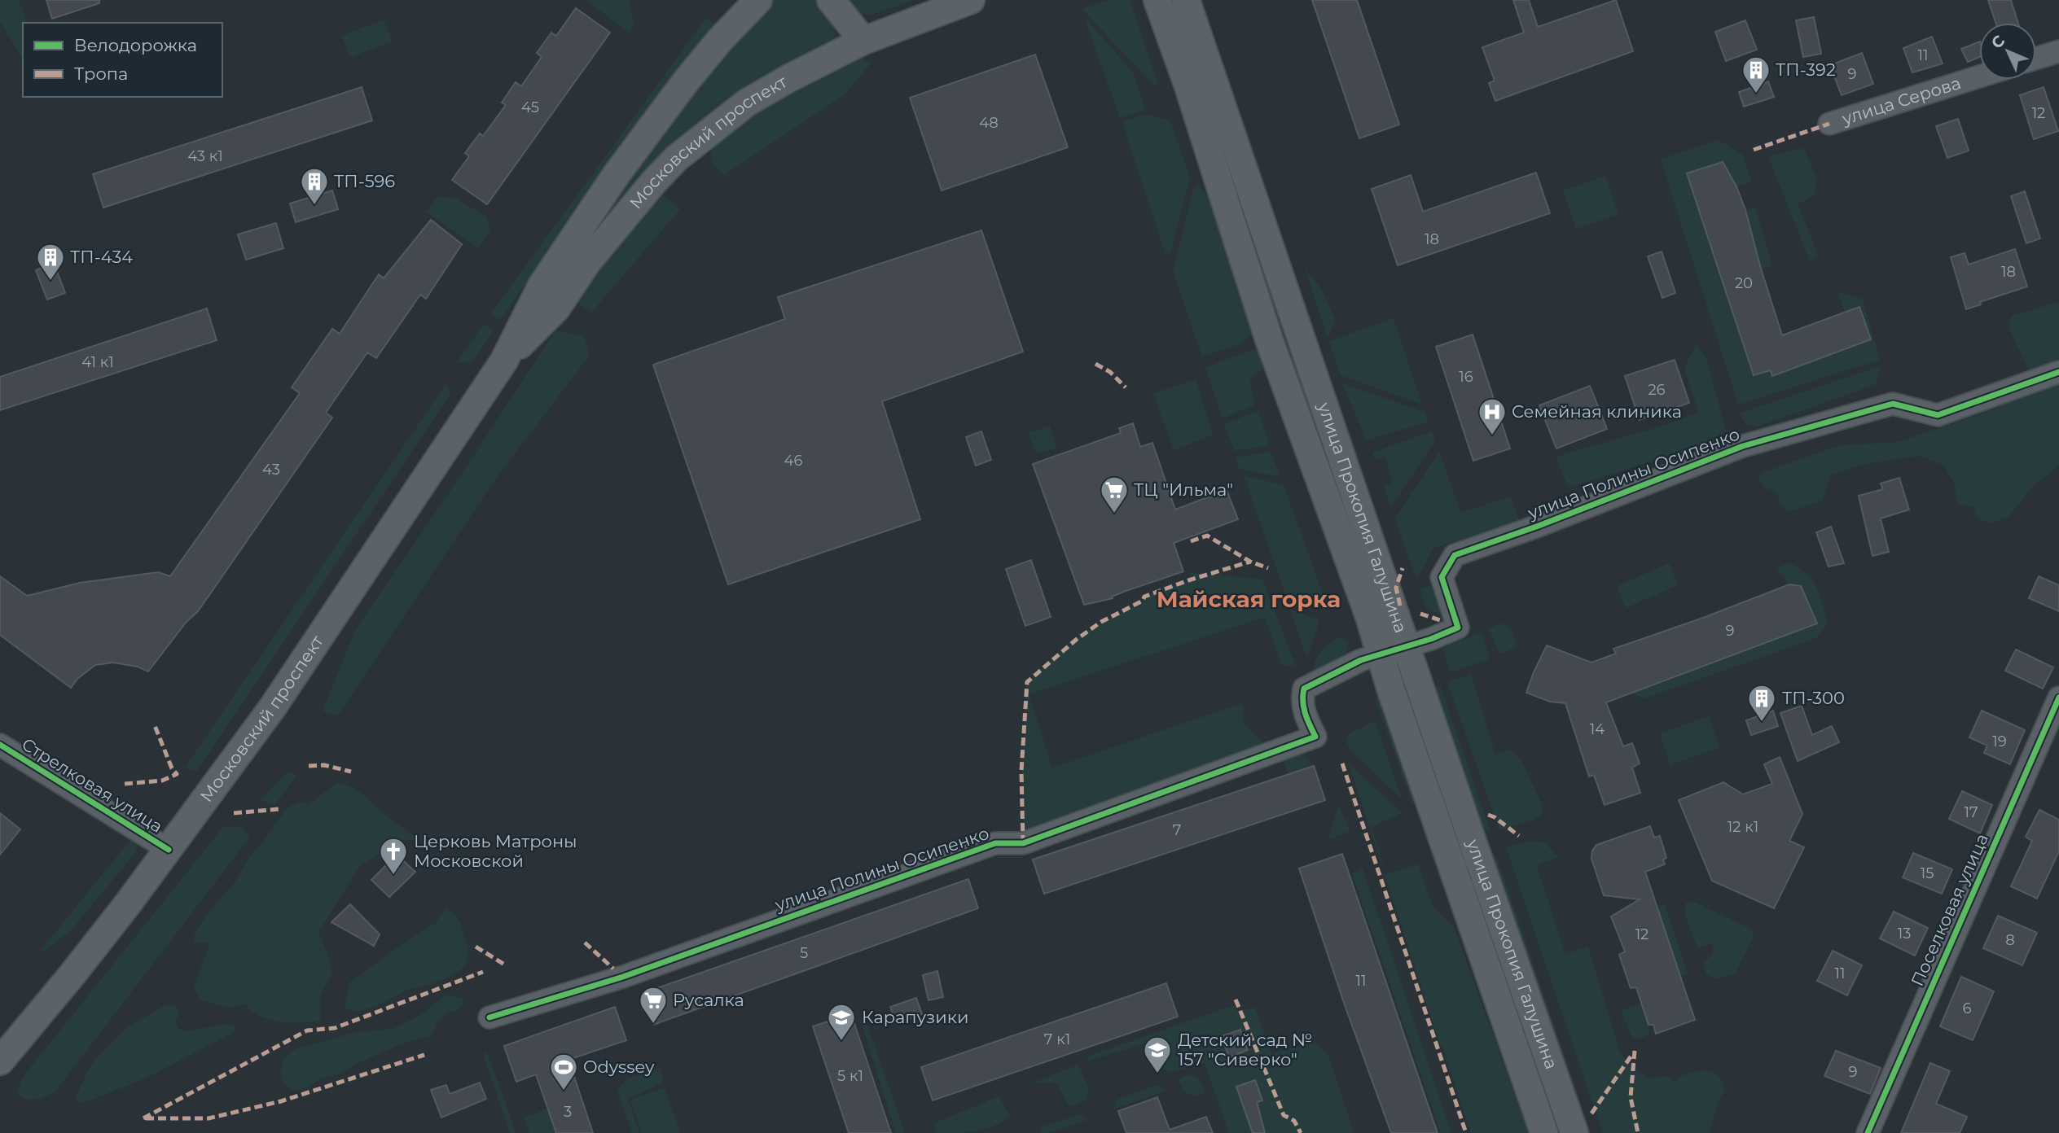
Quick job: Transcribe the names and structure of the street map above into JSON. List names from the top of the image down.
{
  "streets": {
    "main road": ["Московский проспект", "улица Прокопия Галушина"],
    "street": [
      "улица Серова",
      "улица Полины Осипенко",
      "Стрелковая улица",
      "Поселковая улица"
    ]
  },
  "crossings": [
    ["Московский проспект", "Стрелковая улица"],
    ["улица Полины Осипенко", "улица Прокопия Галушина"]
  ],
  "districts": ["Майская горка"],
  "places": {
    "building": [
      "ТП-392",
      "ТП-596",
      "ТП-434",
      "ТП-300"
    ],
    "hospital": ["Семейная клиника"],
    "supermarket": ["ТЦ \"Ильма\"", "Русалка"],
    "church": ["Церковь Матроны Московской"],
    "school or university": ["Карапузики", "Детский сад № 157 \"Сиверко\""],
    "sports": ["Odyssey"]
  },
  "house_numbers": [
    "11",
    "9",
    "45",
    "12",
    "48",
    "43 к1",
    "18",
    "18",
    "20",
    "41 к1",
    "16",
    "26",
    "46",
    "43",
    "9",
    "14",
    "19",
    "17",
    "12 к1",
    "7",
    "15",
    "13",
    "12",
    "8",
    "5",
    "11",
    "11",
    "6",
    "7 к1",
    "9",
    "5 к1",
    "3"
  ],
  "legend": ["Велодорожка", "Тропа"],
  "north": "top left"
}
